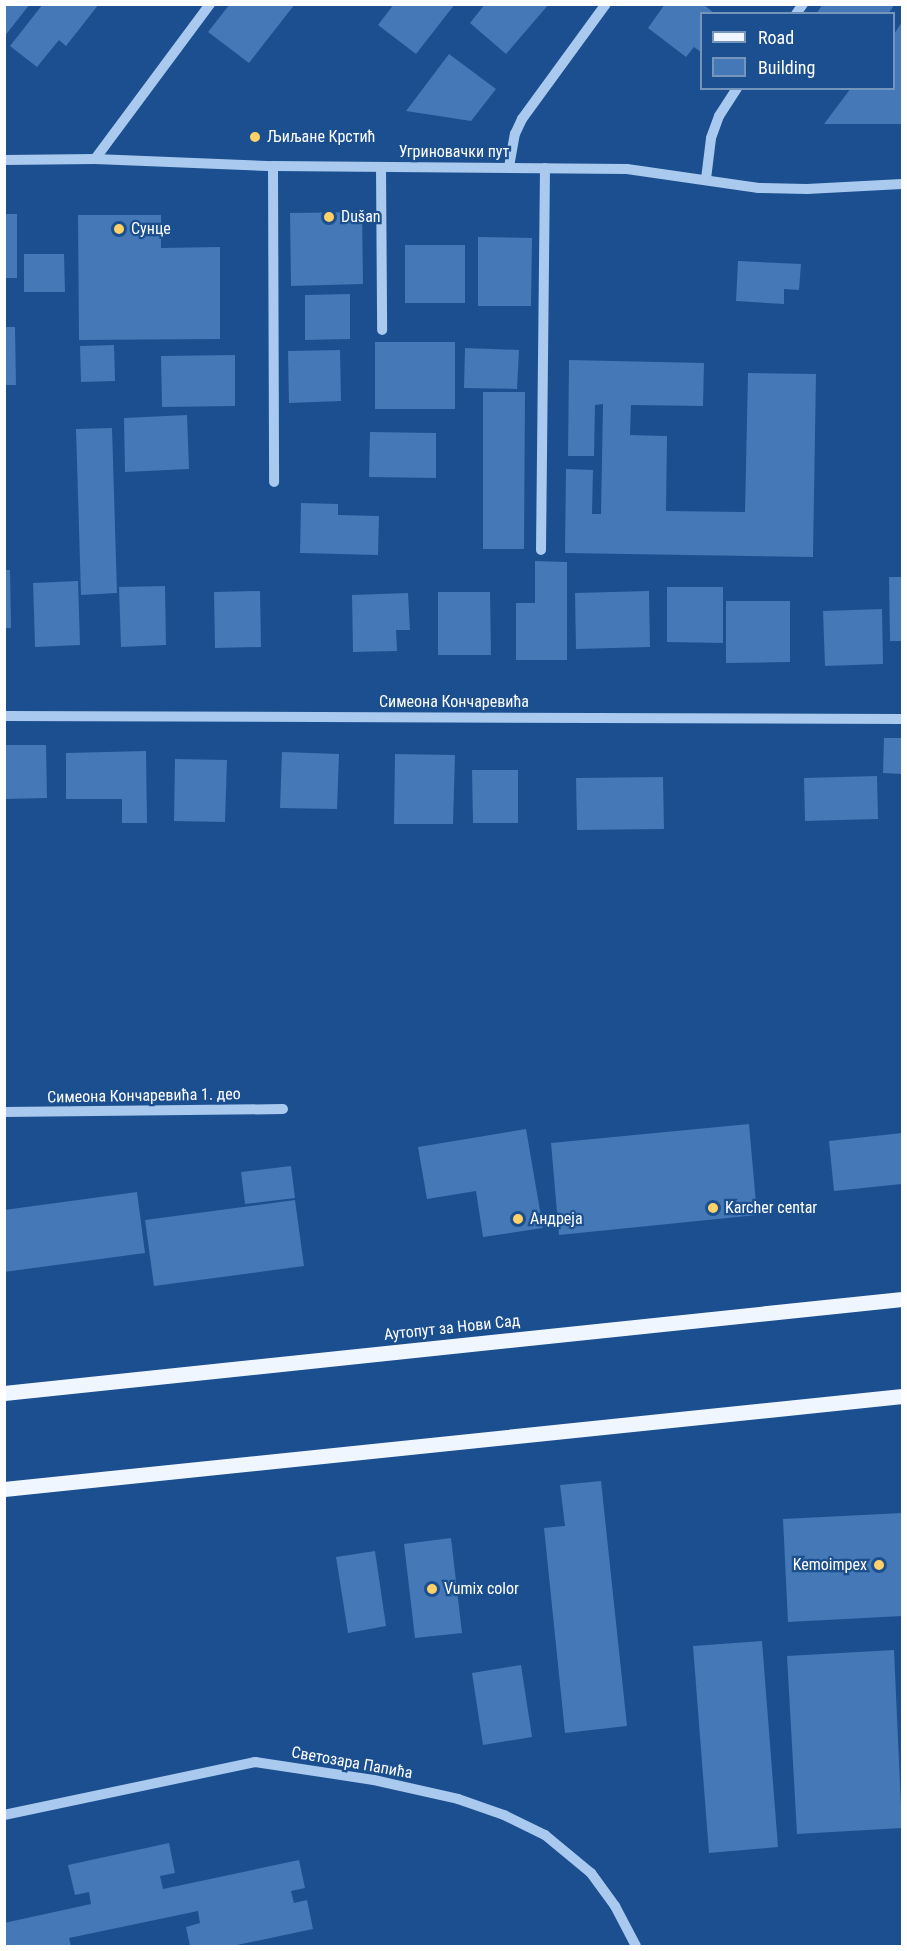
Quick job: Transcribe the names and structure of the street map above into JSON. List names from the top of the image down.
{
  "streets": {
    "main road": ["Аутопут за Нови Сад"],
    "street": [
      "Угриновачки пут",
      "Симеона Кончаревића",
      "Симеона Кончаревића 1. део",
      "Светозара Папића"
    ]
  },
  "places": [
    "Љиљане Крстић",
    "Dušan",
    "Сунце",
    "Karcher centar",
    "Андреја",
    "Kemoimpex",
    "Vumix color"
  ],
  "legend": ["Road", "Building"]
}
